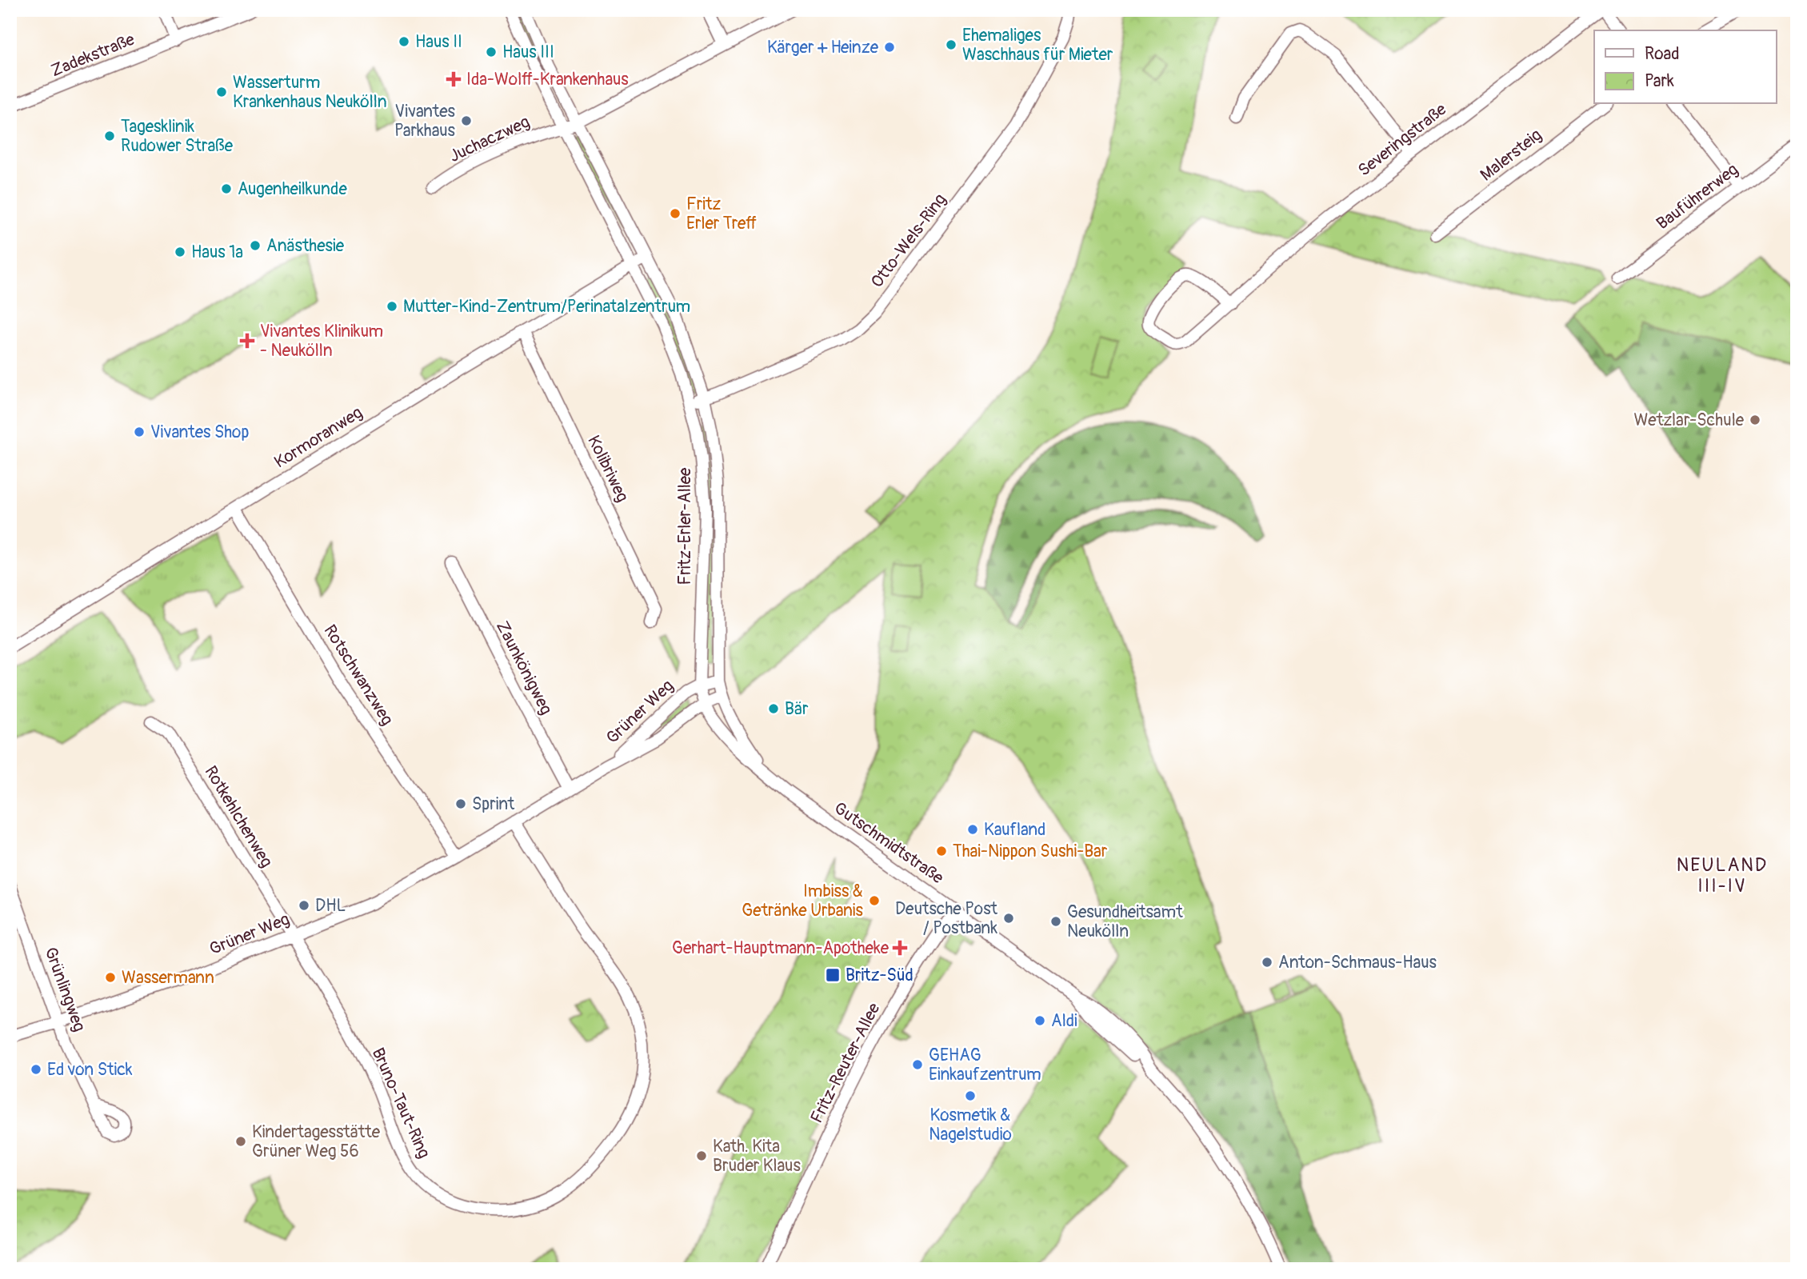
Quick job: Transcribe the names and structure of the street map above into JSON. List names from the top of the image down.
{
  "streets": {
    "street": [
      "Zadekstraße",
      "Juchaczweg",
      "Severingstraße",
      "Malersteig",
      "Bauführerweg",
      "Otto-Wels-Ring",
      "Kormoranweg",
      "Kolibriweg",
      "Fritz-Erler-Allee",
      "Zaunkönigweg",
      "Rotschwanzweg",
      "Grüner Weg",
      "Rotkehlchenweg",
      "Gutschmidtstraße",
      "Grünlingweg",
      "Fritz-Reuter-Allee",
      "Bruno-Taut-Ring"
    ]
  },
  "crossings": [
    ["Juchaczweg", "Fritz-Erler-Allee"],
    ["Otto-Wels-Ring", "Fritz-Erler-Allee"],
    ["Kormoranweg", "Kolibriweg"],
    ["Kormoranweg", "Fritz-Erler-Allee"],
    ["Kormoranweg", "Rotschwanzweg"],
    ["Fritz-Erler-Allee", "Grüner Weg"],
    ["Fritz-Erler-Allee", "Gutschmidtstraße"],
    ["Zaunkönigweg", "Grüner Weg"],
    ["Rotschwanzweg", "Grüner Weg"],
    ["Grüner Weg", "Rotkehlchenweg"],
    ["Grüner Weg", "Gutschmidtstraße"],
    ["Grüner Weg", "Grünlingweg"],
    ["Grüner Weg", "Bruno-Taut-Ring"],
    ["Rotkehlchenweg", "Bruno-Taut-Ring"],
    ["Gutschmidtstraße", "Fritz-Reuter-Allee"]
  ],
  "districts": ["NEULAND III-IV"],
  "places": {
    "other": [
      "Haus II",
      "Ehemaliges Waschhaus für Mieter",
      "Kärger + Heinze",
      "Haus III",
      "Wasserturm Krankenhaus Neukölln",
      "Vivantes Parkhaus",
      "Tagesklinik Rudower Straße",
      "Augenheilkunde",
      "Fritz Erler Treff",
      "Anästhesie",
      "Haus 1a",
      "Mutter-Kind-Zentrum/Perinatalzentrum",
      "Wetzlar-Schule",
      "Vivantes Shop",
      "Bär",
      "Sprint",
      "Kaufland",
      "Thai-Nippon Sushi-Bar",
      "Imbiss & Getränke Urbanis",
      "DHL",
      "Deutsche Post / Postbank",
      "Gesundheitsamt Neukölln",
      "Anton-Schmaus-Haus",
      "Wassermann",
      "Aldi",
      "GEHAG Einkaufzentrum",
      "Ed von Stick",
      "Kosmetik & Nagelstudio",
      "Kindertagesstätte Grüner Weg 56",
      "Kath. Kita Bruder Klaus"
    ],
    "health": ["Ida-Wolff-Krankenhaus", "Vivantes Klinikum - Neukölln", "Gerhart-Hauptmann-Apotheke"],
    "transit": ["Britz-Süd"]
  },
  "legend": ["Road", "Park"]
}
